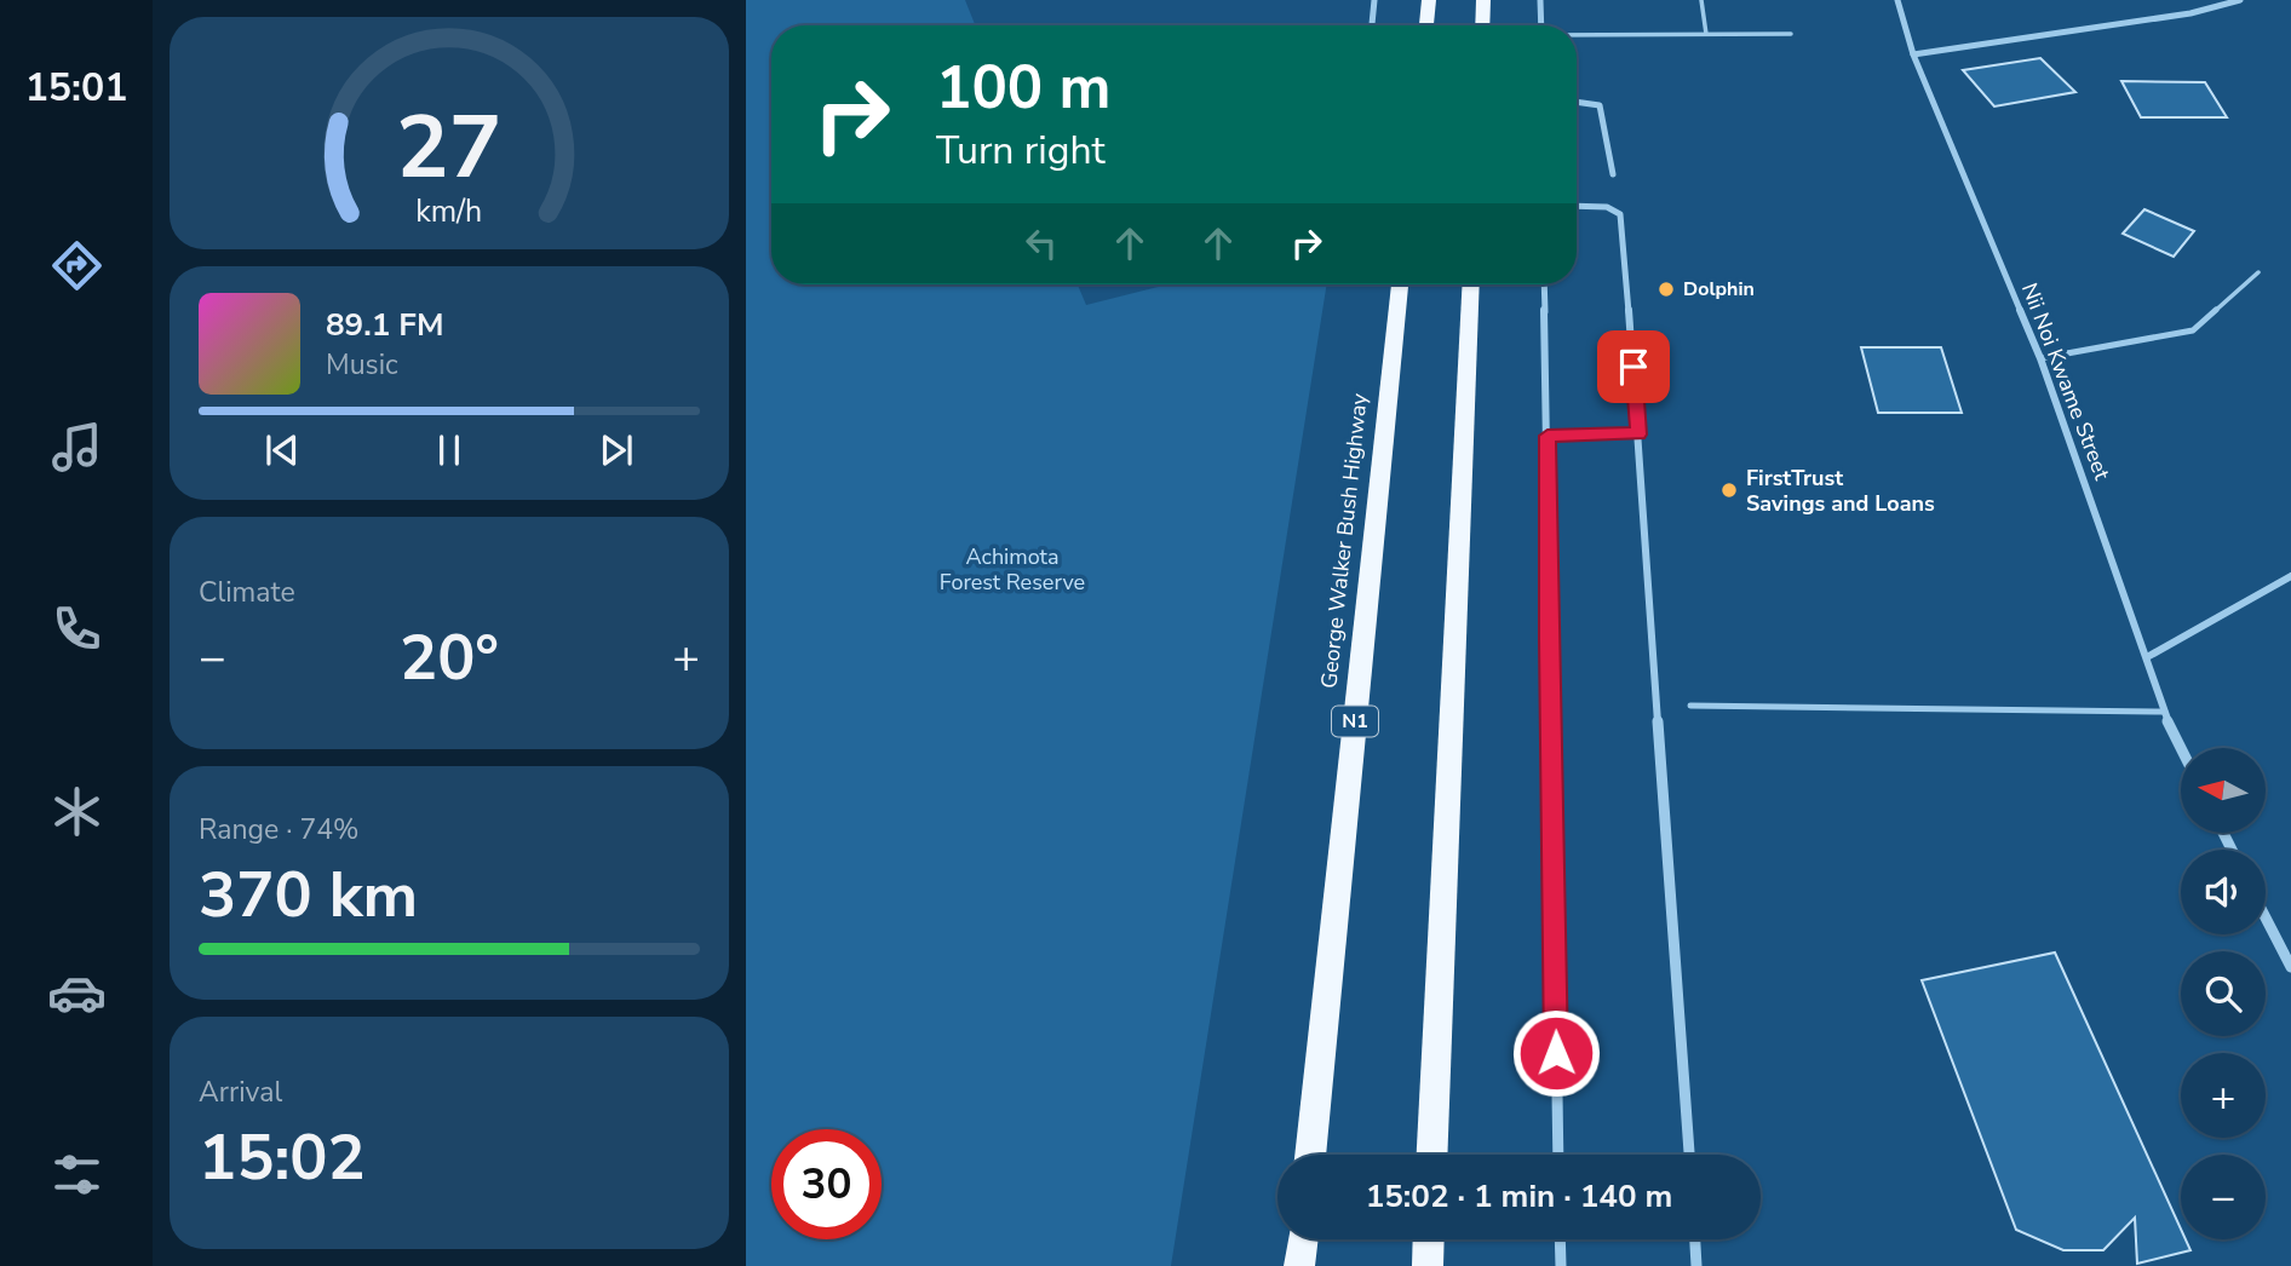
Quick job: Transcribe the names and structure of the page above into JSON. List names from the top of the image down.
{
  "streets": {
    "highway": ["George Walker Bush Highway", "N1"],
    "street": ["Nii Noi Kwame Street"]
  },
  "parks": ["Achimota Forest Reserve"],
  "places": ["Dolphin", "FirstTrust Savings and Loans"],
  "north": "left",
  "page": {
    "tabs": "15:01",
    "turn": ["100 m", "Turn right"],
    "song": ["89.1 FM", "Music"],
    "tile": [
      "Climate",
      ["Range · 74%", "370 km"],
      ["Arrival", "15:02"]
    ],
    "heat": ["−", "20°", "+"],
    "map_buttons": ["+", "−"],
    "limit": "30",
    "trip": "15:02 · 1 min · 140 m",
    "gauge": ["27", "km/h"]
  }
}
